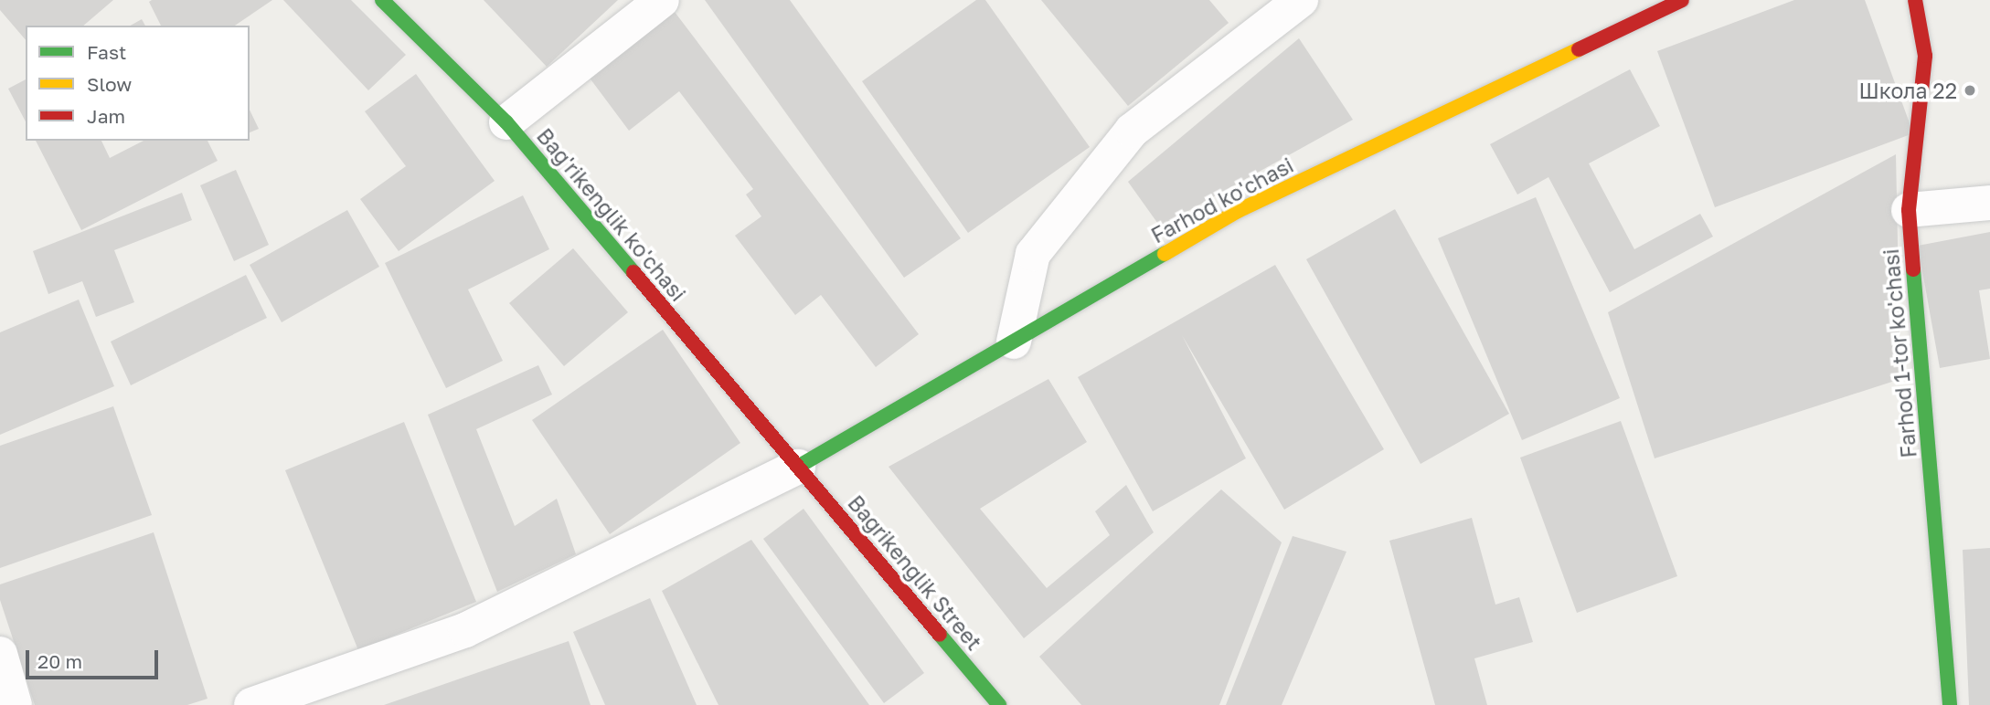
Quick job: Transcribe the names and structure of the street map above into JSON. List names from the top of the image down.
{
  "streets": {
    "street": [
      "Farhod ko'chasi",
      "Bag'rikenglik ko'chasi",
      "Farhod 1-tor ko'chasi",
      "Bagrikenglik Street"
    ]
  },
  "crossings": [
    ["Farhod ko'chasi", "Bag'rikenglik ko'chasi"],
    ["Farhod ko'chasi", "Bagrikenglik Street"],
    ["Bag'rikenglik ko'chasi", "Bagrikenglik Street"]
  ],
  "places": ["Школа 22"],
  "legend": ["Fast", "Slow", "Jam"],
  "scale_bar": "20 m"
}
